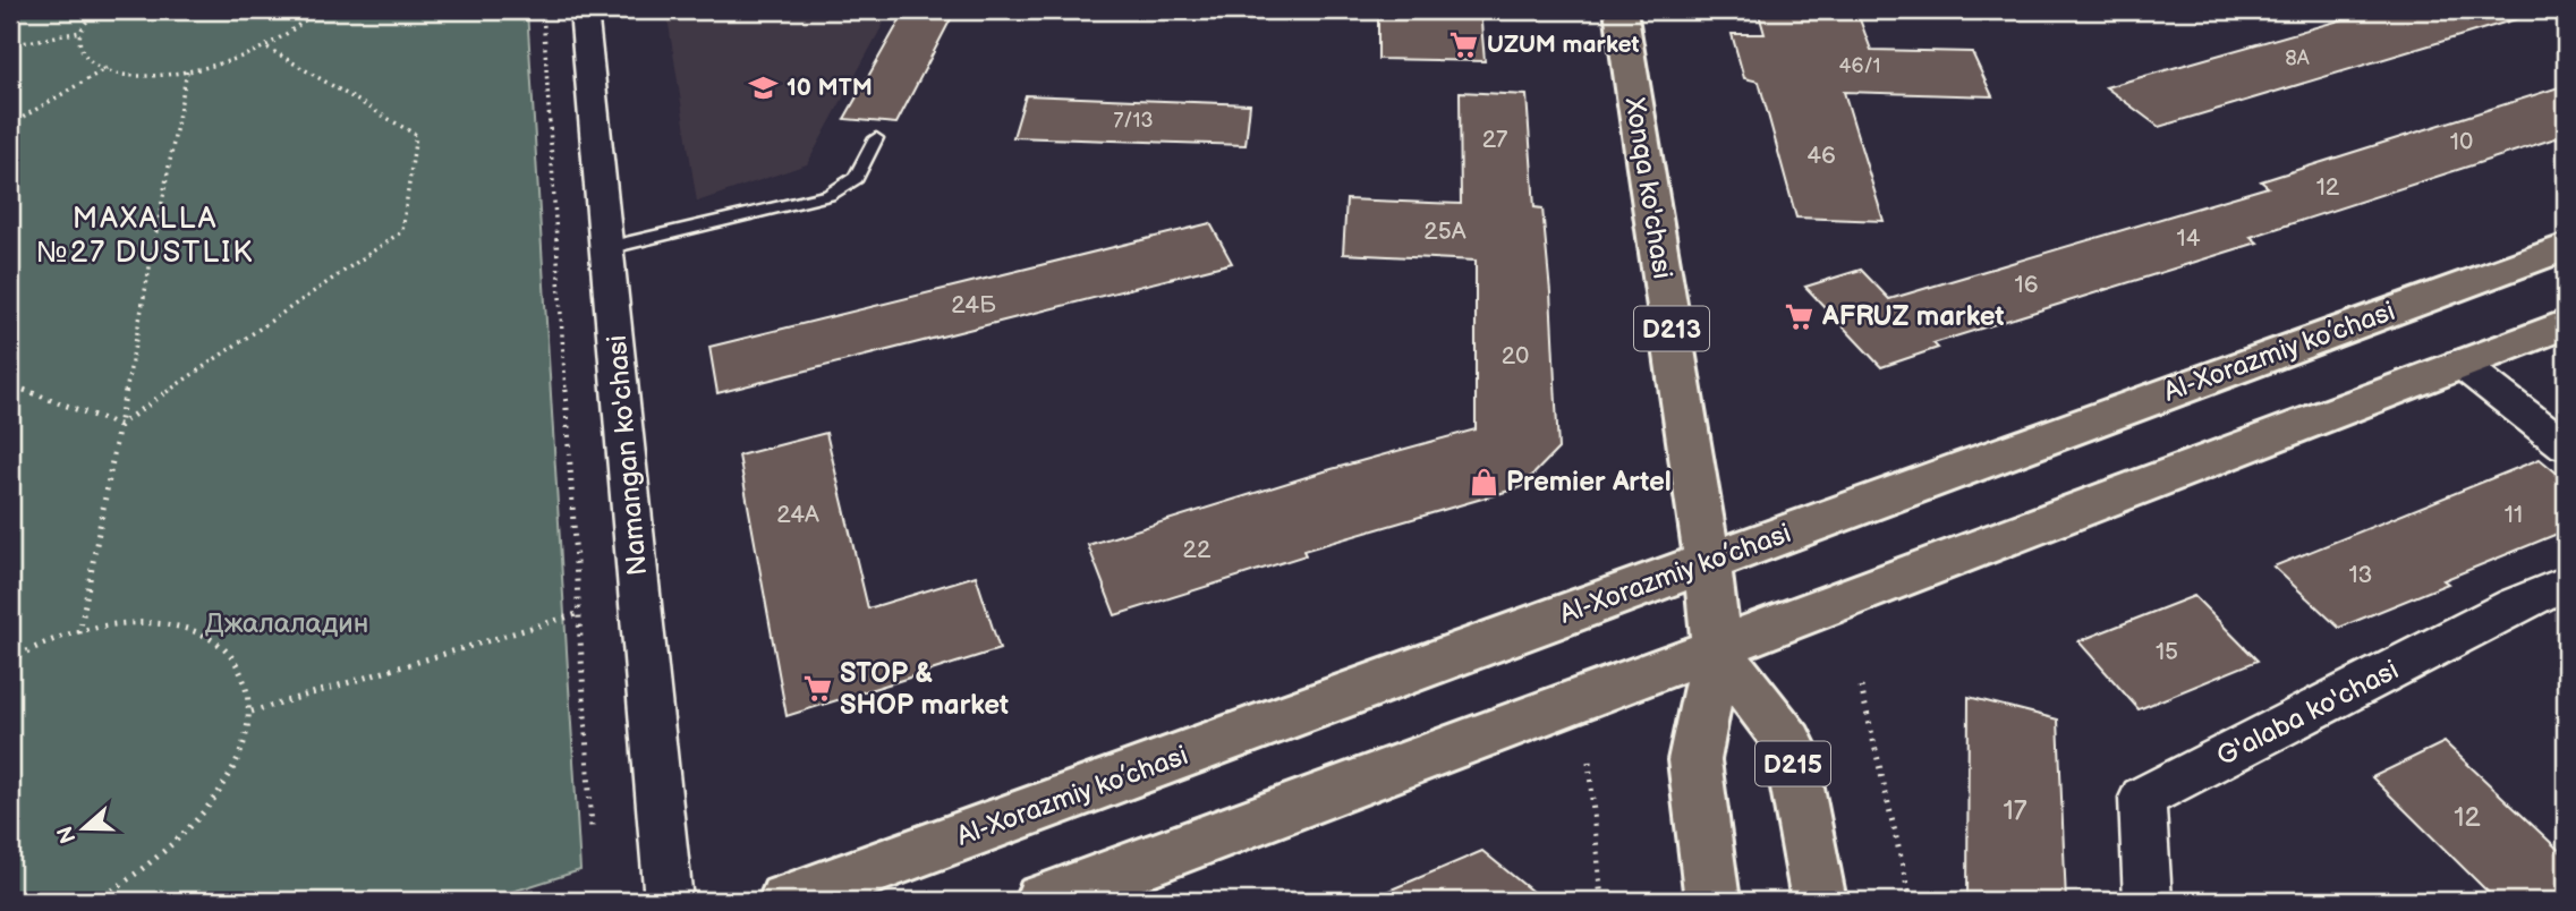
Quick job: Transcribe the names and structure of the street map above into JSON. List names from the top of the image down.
{
  "streets": {
    "main road": [
      "Xonqa ko'chasi",
      "D213",
      "Al-Xorazmiy ko’chasi",
      "D215"
    ],
    "street": ["Namangan ko'chasi", "G'alaba ko'chasi"]
  },
  "crossings": [
    ["Xonqa ko'chasi", "Al-Xorazmiy ko’chasi"],
    ["Xonqa ko'chasi", "D215"]
  ],
  "districts": ["MAXALLA №27 DUSTLIK"],
  "parks": ["Джалаладин"],
  "places": {
    "supermarket": ["UZUM market", "AFRUZ market", "STOP & SHOP market"],
    "school or university": ["10 MTM"],
    "shop": ["Premier Artel"]
  },
  "house_numbers": [
    "8А",
    "46/1",
    "7/13",
    "27",
    "10",
    "46",
    "12",
    "25A",
    "14",
    "16",
    "24Б",
    "20",
    "24A",
    "11",
    "22",
    "13",
    "15",
    "17",
    "12"
  ],
  "north": "left"
}
